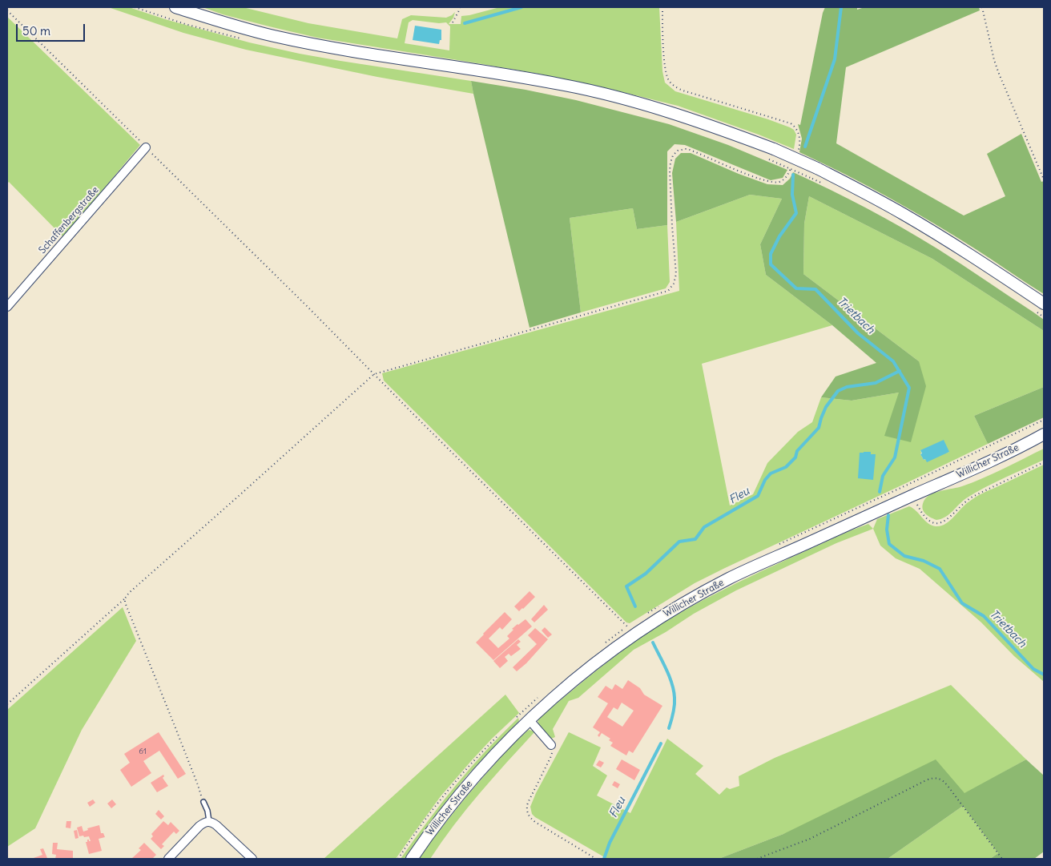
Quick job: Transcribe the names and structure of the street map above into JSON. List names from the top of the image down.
{
  "streets": {
    "main road": ["Willicher Straße"],
    "street": ["Schaffenbergstraße"]
  },
  "water": ["Trietbach", "Fleu"],
  "house_numbers": ["61"],
  "scale_bar": "50 m"
}
